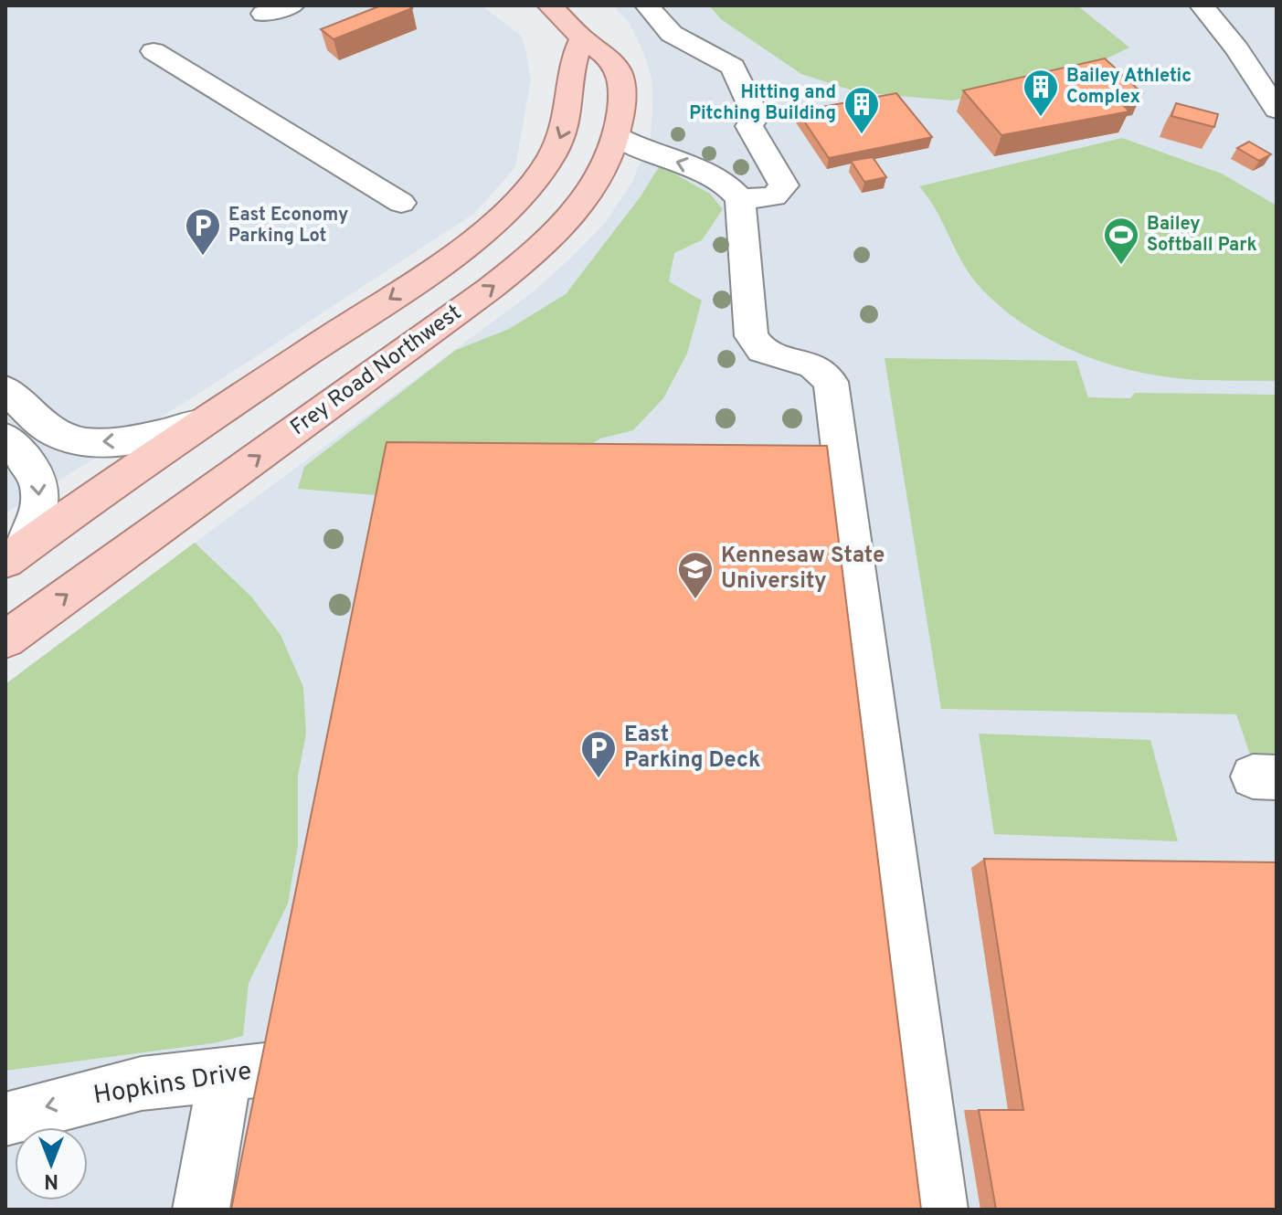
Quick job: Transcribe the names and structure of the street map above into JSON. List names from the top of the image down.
{
  "streets": {
    "main road": ["Frey Road Northwest"],
    "street": ["Hopkins Drive"]
  },
  "one_way": ["Hopkins Drive"],
  "places": {
    "building": ["Bailey Athletic Complex", "Hitting and Pitching Building"],
    "parking": ["East Economy Parking Lot", "East Parking Deck"],
    "sports": ["Bailey Softball Park"],
    "school or university": ["Kennesaw State University"]
  },
  "north": "bottom"
}
